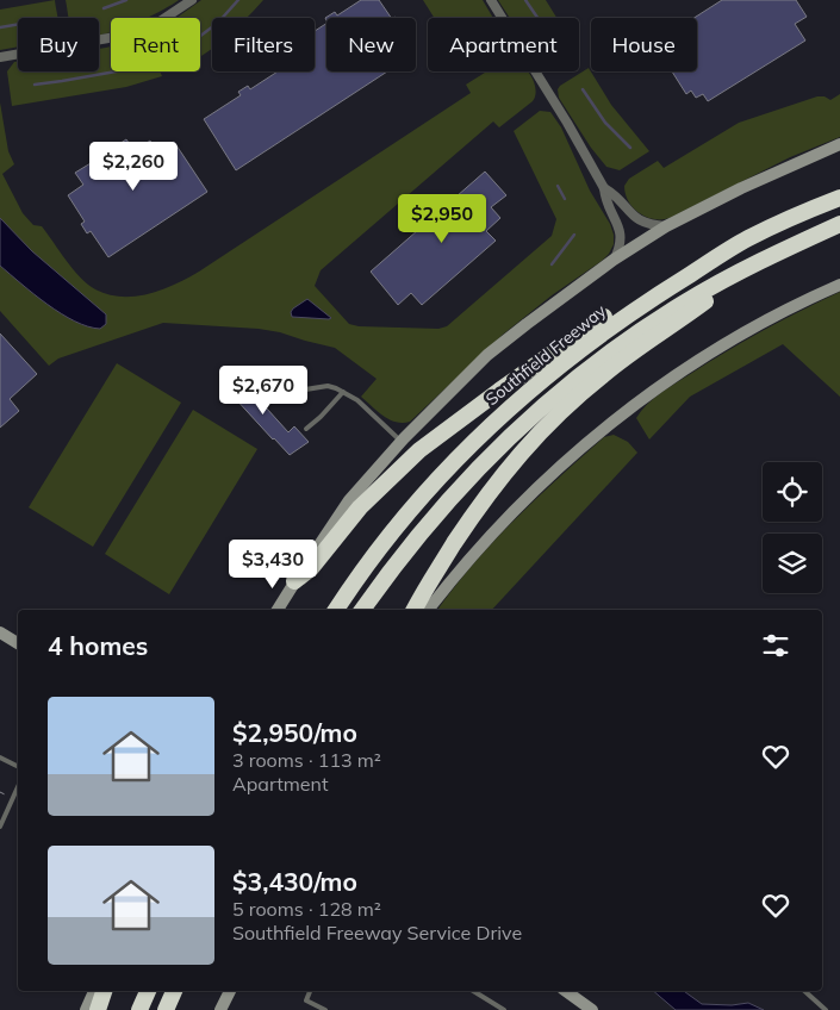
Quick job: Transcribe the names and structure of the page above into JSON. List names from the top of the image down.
{
  "streets": {
    "highway": ["Southfield Freeway"]
  },
  "page": {
    "chip": [
      "Buy",
      "Rent",
      "Filters",
      "New",
      "Apartment",
      "House"
    ],
    "price": [
      "$2,260",
      "$2,950",
      "$2,670",
      "$3,430"
    ],
    "heading": "4 homes",
    "list": [
      {
        "name": "$2,950/mo",
        "note": "3 rooms · 113 m² · Apartment"
      },
      {
        "name": "$3,430/mo",
        "note": "5 rooms · 128 m² · Southfield Freeway Service Drive"
      }
    ]
  }
}
